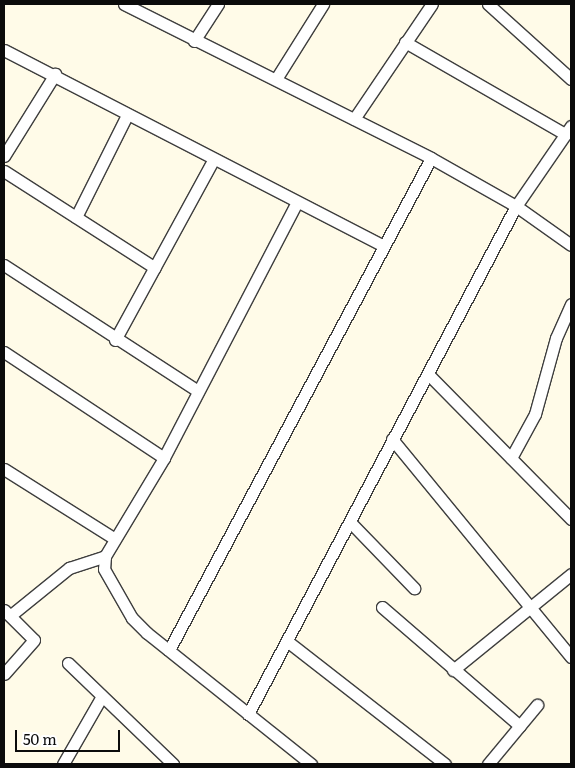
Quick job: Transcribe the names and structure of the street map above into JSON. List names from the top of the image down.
{
  "scale_bar": "50 m"
}
